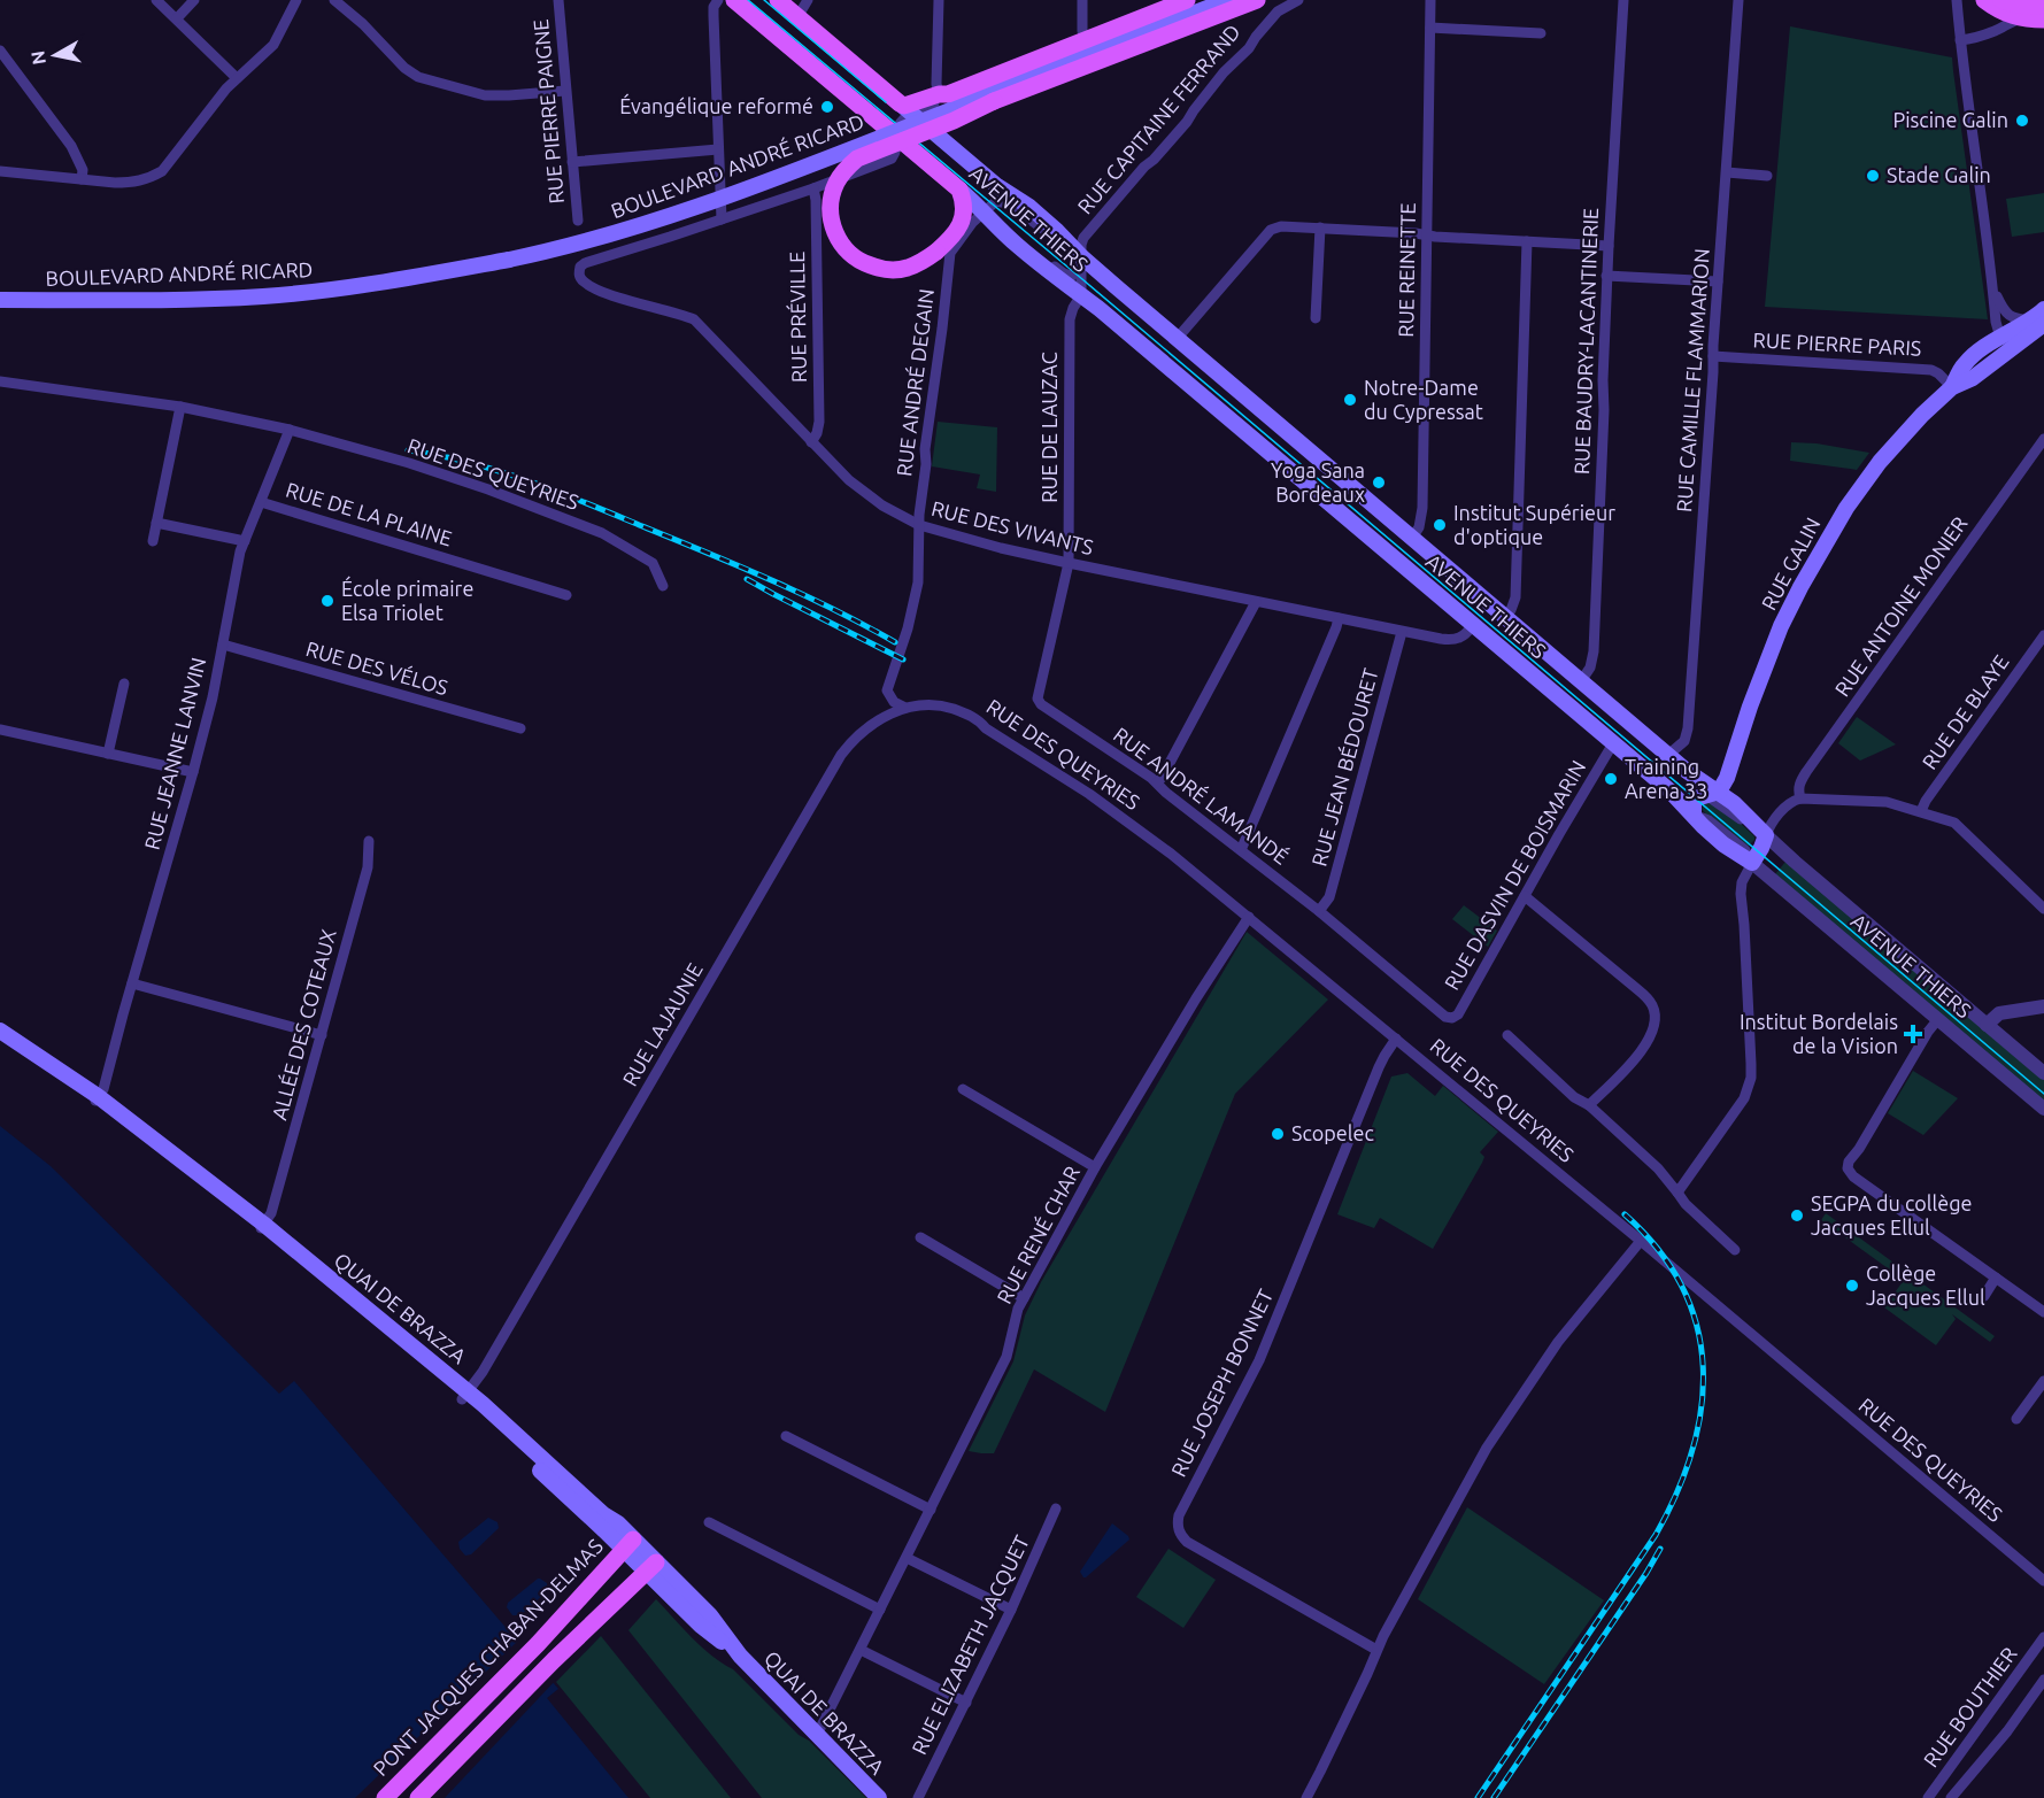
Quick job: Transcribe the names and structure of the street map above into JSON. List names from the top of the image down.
{
  "streets": {
    "main road": [
      "BOULEVARD ANDRÉ RICARD",
      "AVENUE THIERS",
      "RUE GALIN",
      "QUAI DE BRAZZA",
      "PONT JACQUES CHABAN-DELMAS"
    ],
    "street": [
      "RUE PIERRE PAIGNE",
      "RUE CAPITAINE FERRAND",
      "RUE REINETTE",
      "RUE PRÉVILLE",
      "RUE BAUDRY-LACANTINERIE",
      "RUE PIERRE PARIS",
      "RUE CAMILLE FLAMMARION",
      "RUE ANDRÉ DEGAIN",
      "RUE DE LAUZAC",
      "RUE DES QUEYRIES",
      "RUE DE LA PLAINE",
      "RUE DES VIVANTS",
      "RUE ANTOINE MONIER",
      "RUE DES VÉLOS",
      "RUE DE BLAYE",
      "RUE JEANNE LANVIN",
      "RUE JEAN BÉDOURET",
      "RUE ANDRÉ LAMANDÉ",
      "RUE DASVIN DE BOISMARIN",
      "ALLÉE DES COTEAUX",
      "RUE LAJAUNIE",
      "RUE RENÉ CHAR",
      "RUE JOSEPH BONNET",
      "RUE ELIZABETH JACQUET",
      "RUE BOUTHIER"
    ]
  },
  "crossings": [
    ["RUE CAPITAINE FERRAND", "AVENUE THIERS"],
    ["RUE CAPITAINE FERRAND", "RUE DE LAUZAC"],
    ["AVENUE THIERS", "RUE REINETTE"],
    ["AVENUE THIERS", "RUE BAUDRY-LACANTINERIE"],
    ["AVENUE THIERS", "RUE CAMILLE FLAMMARION"],
    ["AVENUE THIERS", "RUE DE LAUZAC"],
    ["AVENUE THIERS", "RUE DES VIVANTS"],
    ["AVENUE THIERS", "RUE GALIN"],
    ["AVENUE THIERS", "RUE DASVIN DE BOISMARIN"],
    ["RUE PRÉVILLE", "RUE DES VIVANTS"],
    ["RUE PIERRE PARIS", "RUE CAMILLE FLAMMARION"],
    ["RUE PIERRE PARIS", "RUE GALIN"],
    ["RUE ANDRÉ DEGAIN", "RUE DES QUEYRIES"],
    ["RUE ANDRÉ DEGAIN", "RUE DES VIVANTS"],
    ["RUE ANDRÉ DEGAIN", "RUE LAJAUNIE"],
    ["RUE DE LAUZAC", "RUE DES VIVANTS"],
    ["RUE DE LAUZAC", "RUE ANDRÉ LAMANDÉ"],
    ["RUE DES QUEYRIES", "RUE JEANNE LANVIN"],
    ["RUE DES QUEYRIES", "RUE LAJAUNIE"],
    ["RUE DES QUEYRIES", "RUE RENÉ CHAR"],
    ["RUE DES QUEYRIES", "RUE JOSEPH BONNET"],
    ["RUE DE LA PLAINE", "RUE JEANNE LANVIN"],
    ["RUE DES VIVANTS", "RUE JEAN BÉDOURET"],
    ["RUE DES VIVANTS", "RUE ANDRÉ LAMANDÉ"],
    ["RUE DES VÉLOS", "RUE JEANNE LANVIN"],
    ["RUE JEANNE LANVIN", "QUAI DE BRAZZA"],
    ["RUE JEAN BÉDOURET", "RUE ANDRÉ LAMANDÉ"],
    ["RUE ANDRÉ LAMANDÉ", "RUE DASVIN DE BOISMARIN"],
    ["ALLÉE DES COTEAUX", "QUAI DE BRAZZA"],
    ["RUE LAJAUNIE", "QUAI DE BRAZZA"],
    ["RUE RENÉ CHAR", "QUAI DE BRAZZA"],
    ["QUAI DE BRAZZA", "PONT JACQUES CHABAN-DELMAS"]
  ],
  "places": {
    "other": [
      "Évangélique reformé",
      "Piscine Galin",
      "Stade Galin",
      "Notre-Dame du Cypressat",
      "Yoga Sana Bordeaux",
      "Institut Supérieur d'optique",
      "École primaire Elsa Triolet",
      "Training Arena 33",
      "Scopelec",
      "SEGPA du collège Jacques Ellul",
      "Collège Jacques Ellul"
    ],
    "health": ["Institut Bordelais de la Vision"]
  },
  "north": "left"
}
